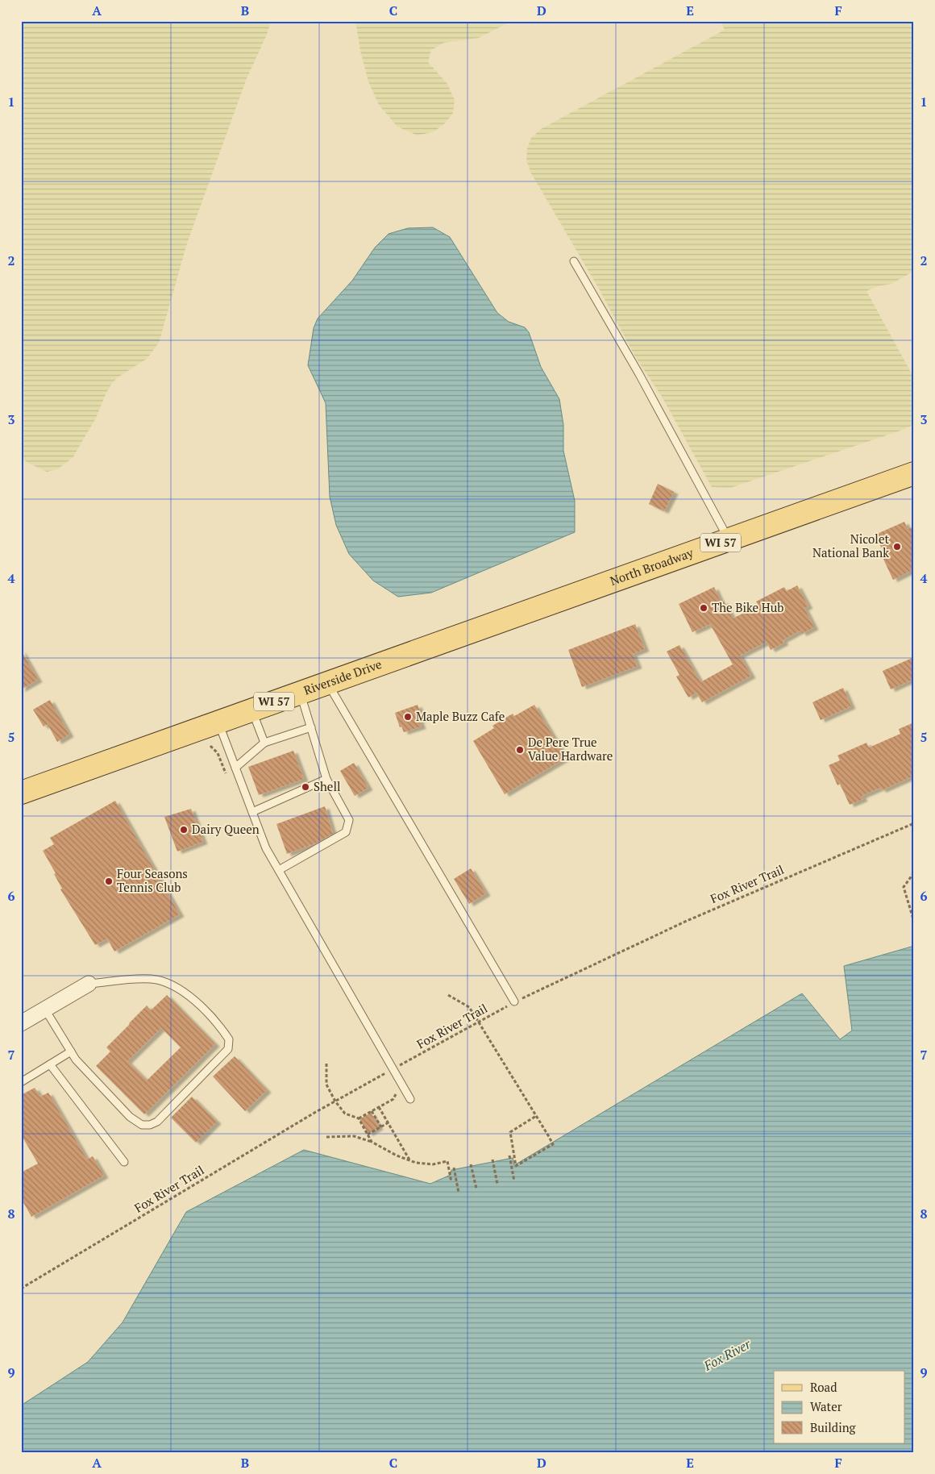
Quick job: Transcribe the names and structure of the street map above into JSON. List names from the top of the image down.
{
  "streets": {
    "main road": ["WI 57", "North Broadway", "Riverside Drive"],
    "path": ["Fox River Trail"]
  },
  "crossings": [
    ["North Broadway", "Riverside Drive"]
  ],
  "water": ["Fox River"],
  "places": [
    "Nicolet National Bank",
    "The Bike Hub",
    "Maple Buzz Cafe",
    "De Pere True Value Hardware",
    "Shell",
    "Dairy Queen",
    "Four Seasons Tennis Club"
  ],
  "legend": ["Road", "Water", "Building"],
  "grid": {
    "columns": [
      "A",
      "B",
      "C",
      "D",
      "E",
      "F"
    ],
    "rows": [
      "1",
      "2",
      "3",
      "4",
      "5",
      "6",
      "7",
      "8",
      "9"
    ]
  }
}
